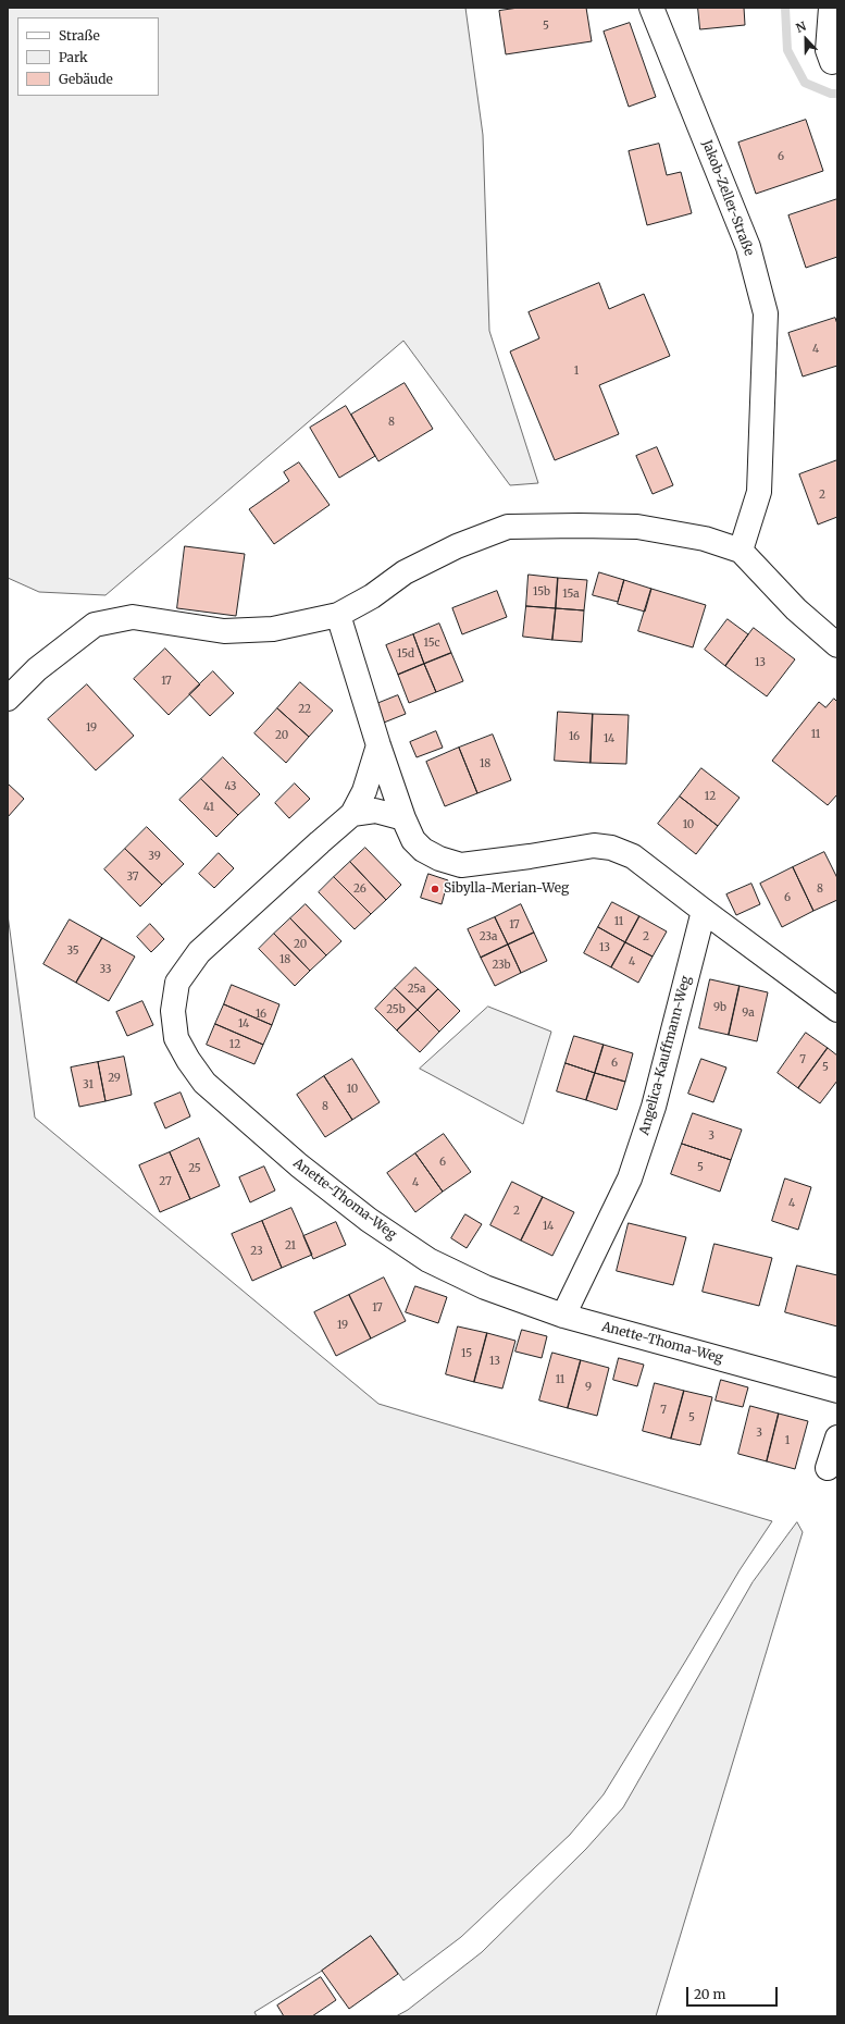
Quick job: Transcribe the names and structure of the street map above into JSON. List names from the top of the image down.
{
  "streets": {
    "street": ["Jakob-Zeller-Straße", "Angelica-Kauffmann-Weg", "Anette-Thoma-Weg"]
  },
  "crossings": [
    ["Angelica-Kauffmann-Weg", "Anette-Thoma-Weg"]
  ],
  "places": ["Sibylla-Merian-Weg"],
  "house_numbers": [
    "5",
    "6",
    "4",
    "1",
    "8",
    "2",
    "15b",
    "15a",
    "15c",
    "15d",
    "13",
    "17",
    "22",
    "19",
    "11",
    "20",
    "16",
    "14",
    "18",
    "43",
    "12",
    "41",
    "10",
    "39",
    "37",
    "26",
    "8",
    "6",
    "11",
    "17",
    "23a",
    "2",
    "20",
    "13",
    "35",
    "18",
    "4",
    "23b",
    "33",
    "25a",
    "9b",
    "25b",
    "9a",
    "16",
    "14",
    "12",
    "7",
    "6",
    "5",
    "29",
    "31",
    "10",
    "8",
    "3",
    "6",
    "5",
    "25",
    "27",
    "4",
    "4",
    "2",
    "14",
    "21",
    "23",
    "17",
    "19",
    "15",
    "13",
    "11",
    "9",
    "7",
    "5",
    "3",
    "1"
  ],
  "legend": ["Straße", "Park", "Gebäude"],
  "scale_bar": "20 m",
  "north": "top"
}
